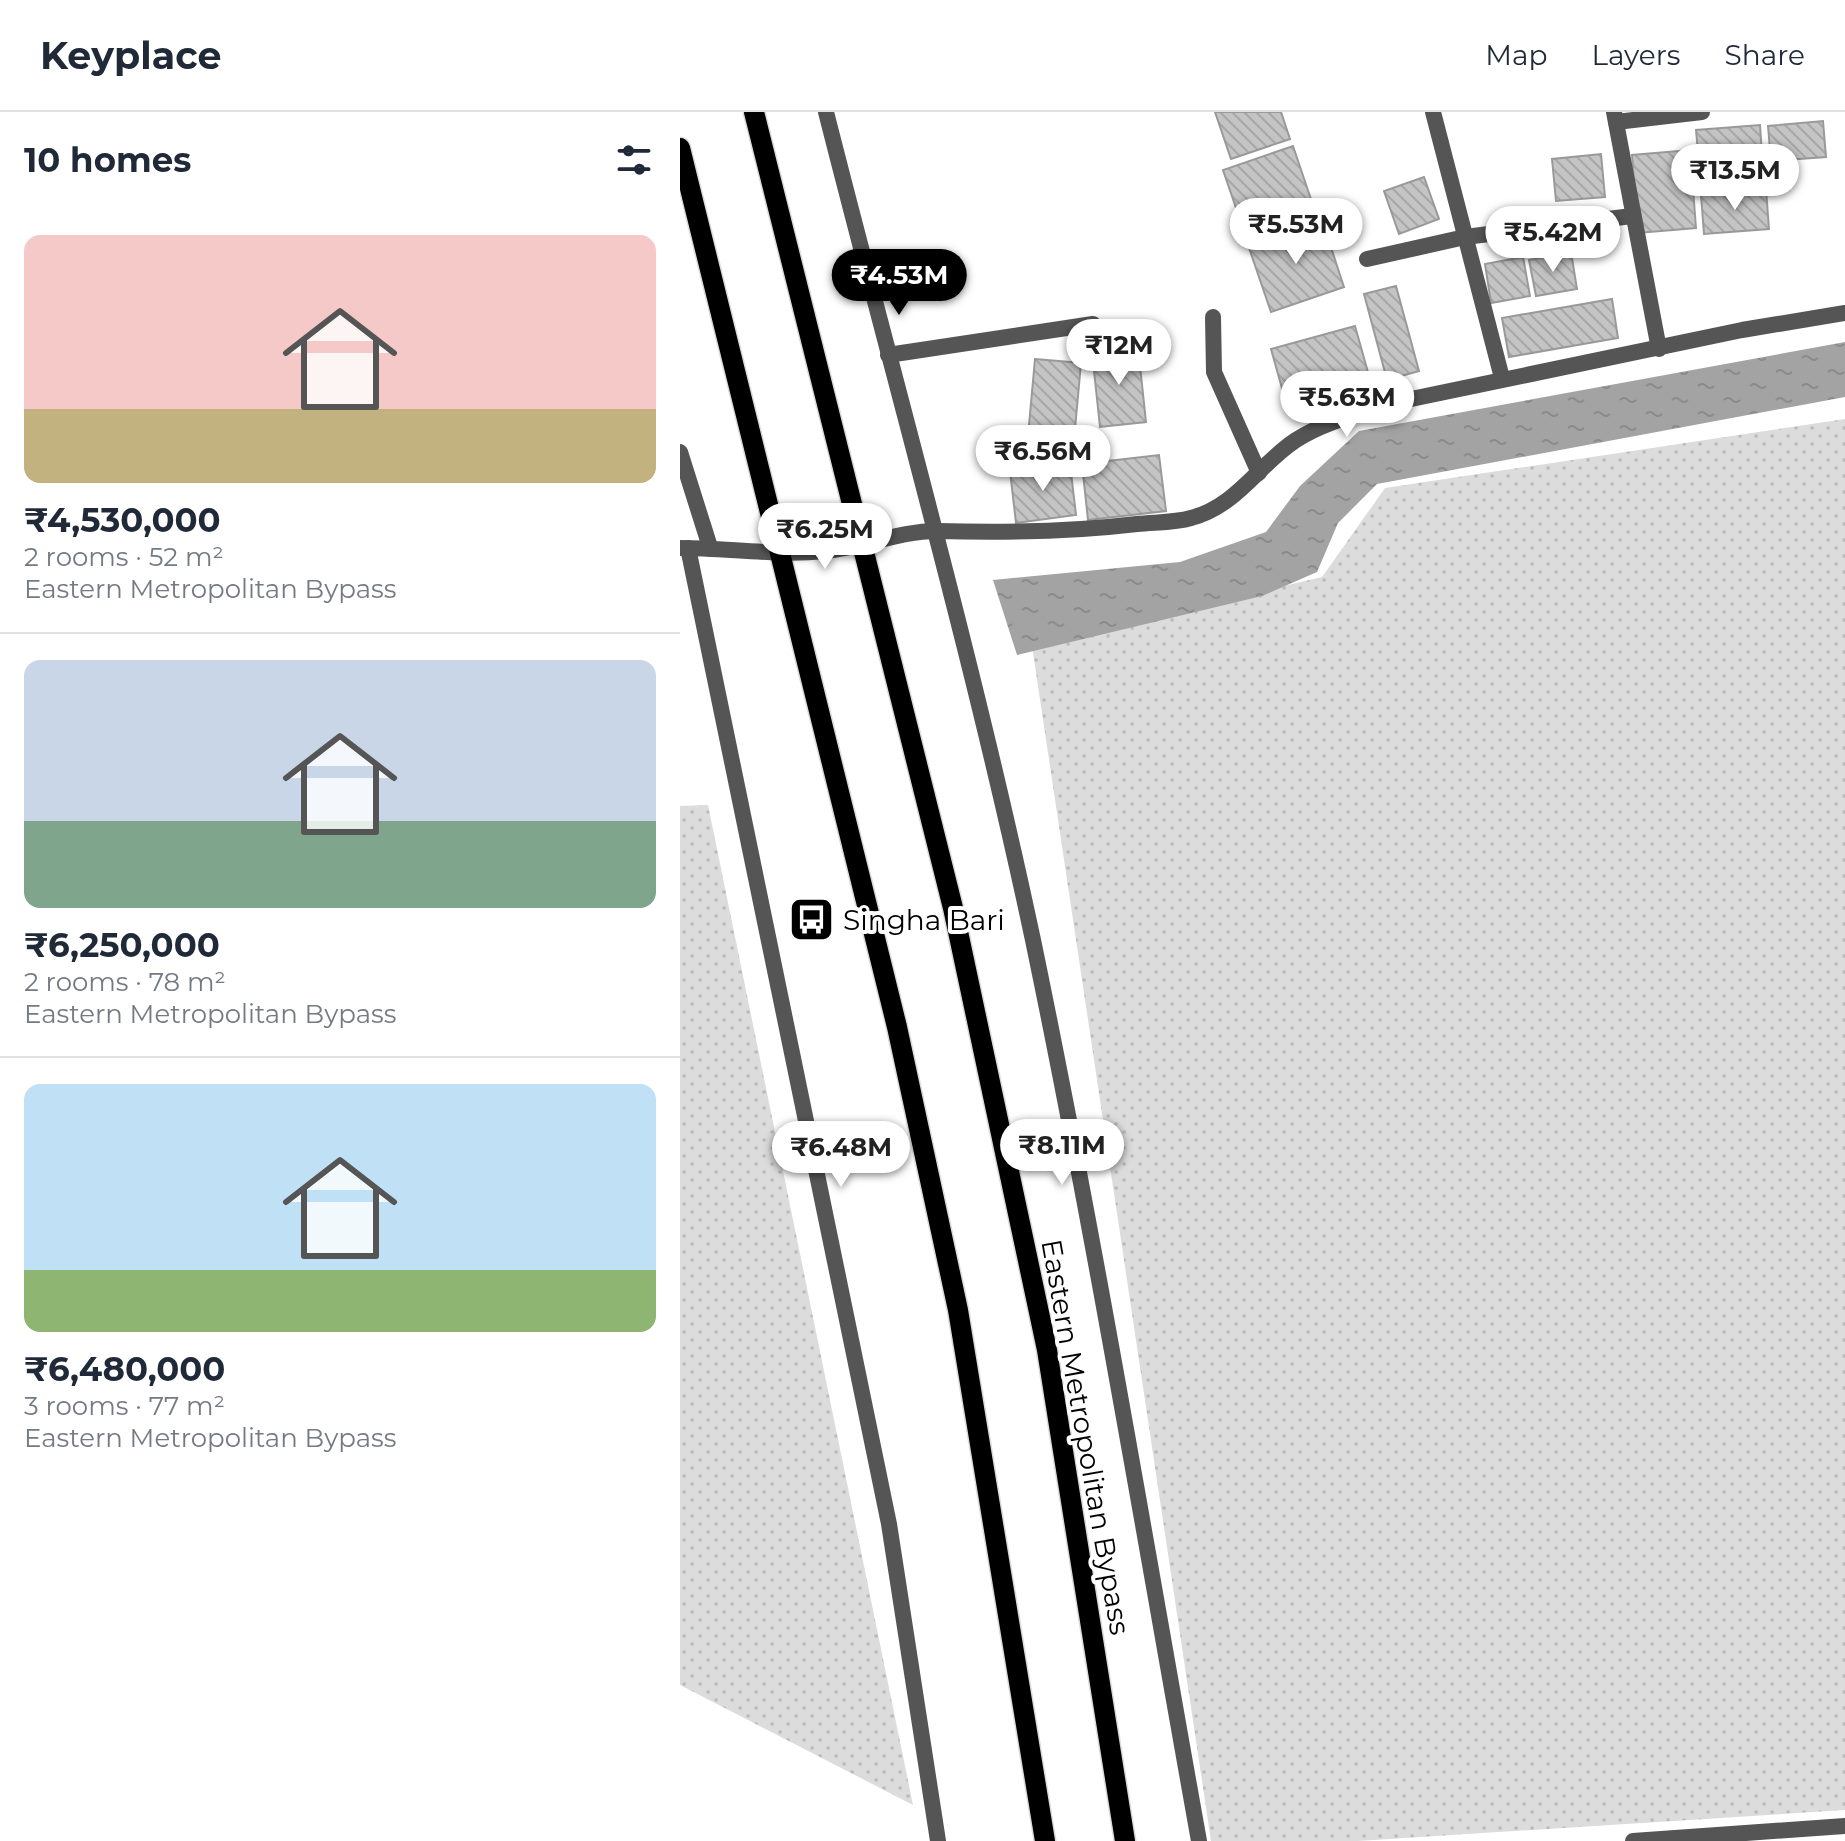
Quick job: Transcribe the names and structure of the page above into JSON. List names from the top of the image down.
{
  "streets": {
    "main road": ["Eastern Metropolitan Bypass"]
  },
  "places": {
    "bus stop": ["Singha Bari"]
  },
  "page": {
    "header": "Keyplace",
    "nav": ["Map", "Layers", "Share"],
    "heading": "10 homes",
    "price": [
      "₹13.5M",
      "₹5.53M",
      "₹5.42M",
      "₹4.53M",
      "₹12M",
      "₹5.63M",
      "₹6.56M",
      "₹6.25M",
      "₹8.11M",
      "₹6.48M"
    ],
    "list": [
      {
        "name": "₹4,530,000",
        "note": "2 rooms · 52 m² · Eastern Metropolitan Bypass"
      },
      {
        "name": "₹6,250,000",
        "note": "2 rooms · 78 m² · Eastern Metropolitan Bypass"
      },
      {
        "name": "₹6,480,000",
        "note": "3 rooms · 77 m² · Eastern Metropolitan Bypass"
      }
    ]
  }
}
